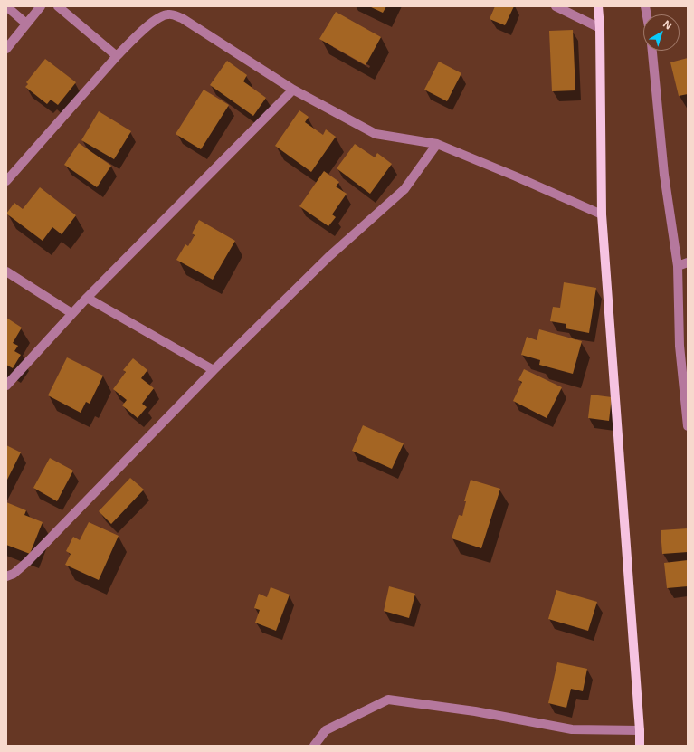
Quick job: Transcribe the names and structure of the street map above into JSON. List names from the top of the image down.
{
  "north": "top right"
}
